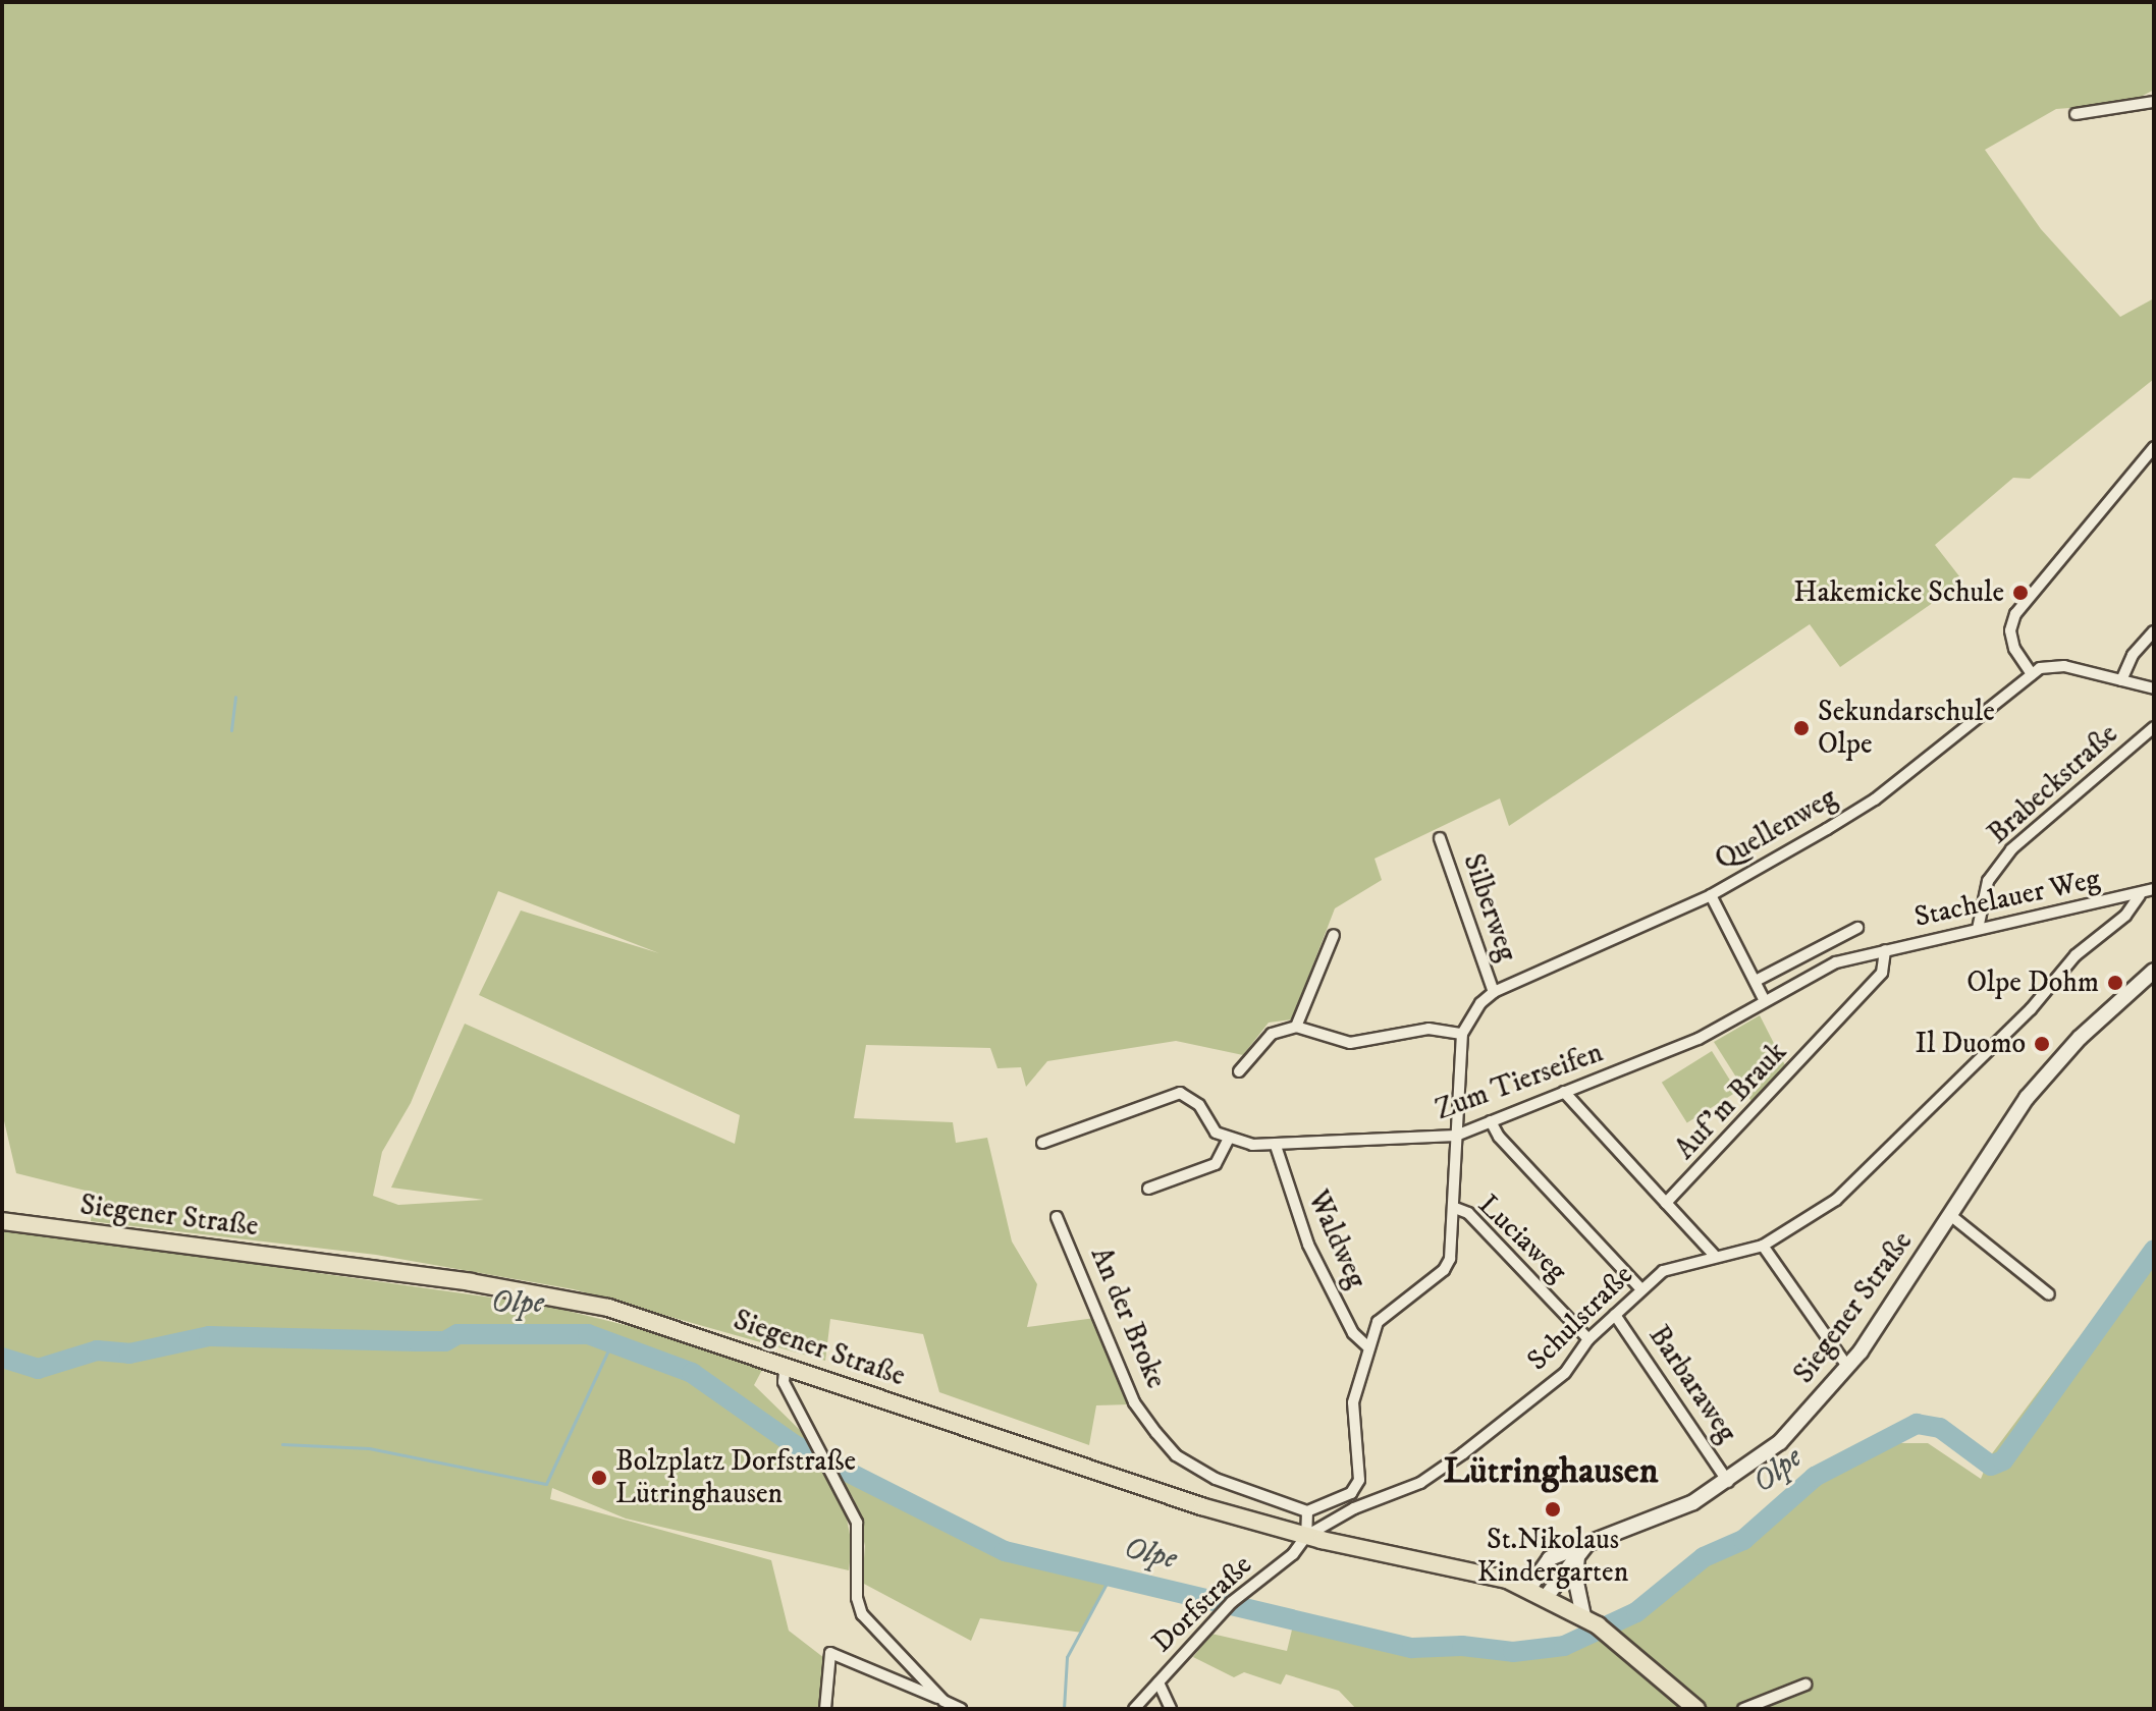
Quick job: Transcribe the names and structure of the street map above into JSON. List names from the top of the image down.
{
  "streets": {
    "main road": ["Siegener Straße"],
    "street": [
      "Brabeckstraße",
      "Quellenweg",
      "Stachelauer Weg",
      "Silberweg",
      "Zum Tierseifen",
      "Auf'm Brauk",
      "Luciaweg",
      "Waldweg",
      "An der Broke",
      "Schulstraße",
      "Barbaraweg",
      "Dorfstraße"
    ]
  },
  "crossings": [
    ["Brabeckstraße", "Stachelauer Weg"],
    ["Quellenweg", "Silberweg"],
    ["Stachelauer Weg", "Zum Tierseifen"],
    ["Stachelauer Weg", "Auf'm Brauk"],
    ["Stachelauer Weg", "Schulstraße"],
    ["Zum Tierseifen", "Waldweg"],
    ["Siegener Straße", "Schulstraße"],
    ["Siegener Straße", "Barbaraweg"],
    ["Siegener Straße", "Dorfstraße"],
    ["Luciaweg", "Schulstraße"],
    ["Schulstraße", "Barbaraweg"],
    ["Schulstraße", "Dorfstraße"]
  ],
  "districts": ["Lütringhausen"],
  "water": ["Olpe"],
  "places": [
    "Hakemicke Schule",
    "Sekundarschule Olpe",
    "Olpe Dohm",
    "Il Duomo",
    "Bolzplatz Dorfstraße Lütringhausen",
    "St.Nikolaus Kindergarten"
  ]
}
